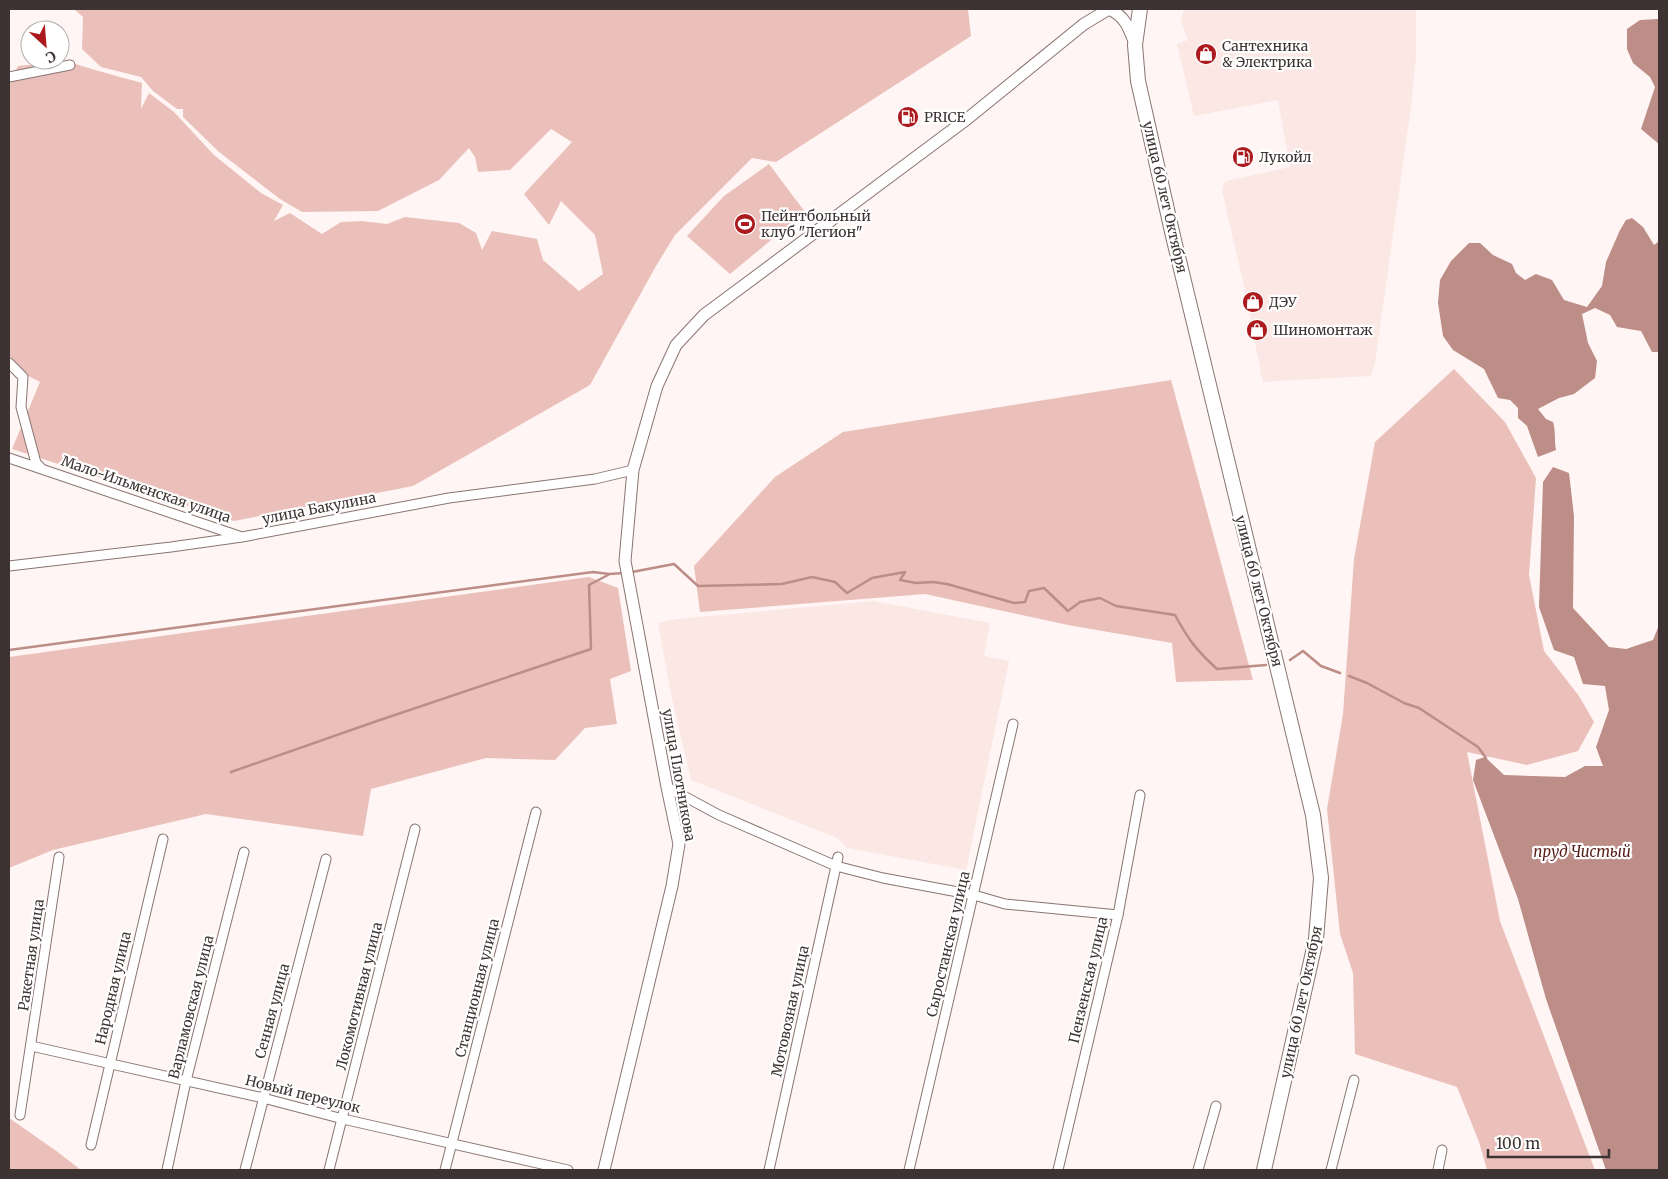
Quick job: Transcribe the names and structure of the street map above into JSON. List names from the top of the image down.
{
  "streets": {
    "main road": ["улица 60 лет Октября"],
    "street": [
      "Мало-Ильменская улица",
      "улица Бакулина",
      "улица Плотникова",
      "Сыростанская улица",
      "Ракетная улица",
      "Пензенская улица",
      "Народная улица",
      "Станционная улица",
      "Локомотивная улица",
      "Варламовская улица",
      "Сенная улица",
      "Мотовозная улица",
      "Новый переулок"
    ]
  },
  "crossings": [
    ["Мало-Ильменская улица", "улица Бакулина"],
    ["улица Бакулина", "улица Плотникова"],
    ["Ракетная улица", "Новый переулок"],
    ["Народная улица", "Новый переулок"],
    ["Станционная улица", "Новый переулок"],
    ["Локомотивная улица", "Новый переулок"],
    ["Варламовская улица", "Новый переулок"],
    ["Сенная улица", "Новый переулок"]
  ],
  "water": ["пруд Чистый"],
  "places": {
    "shop": ["Сантехника & Электрика", "ДЭУ", "Шиномонтаж"],
    "fuel station": ["PRICE", "Лукойл"],
    "sports": ["Пейнтбольный клуб \"Легион\""]
  },
  "scale_bar": "100 m",
  "north": "bottom right"
}
